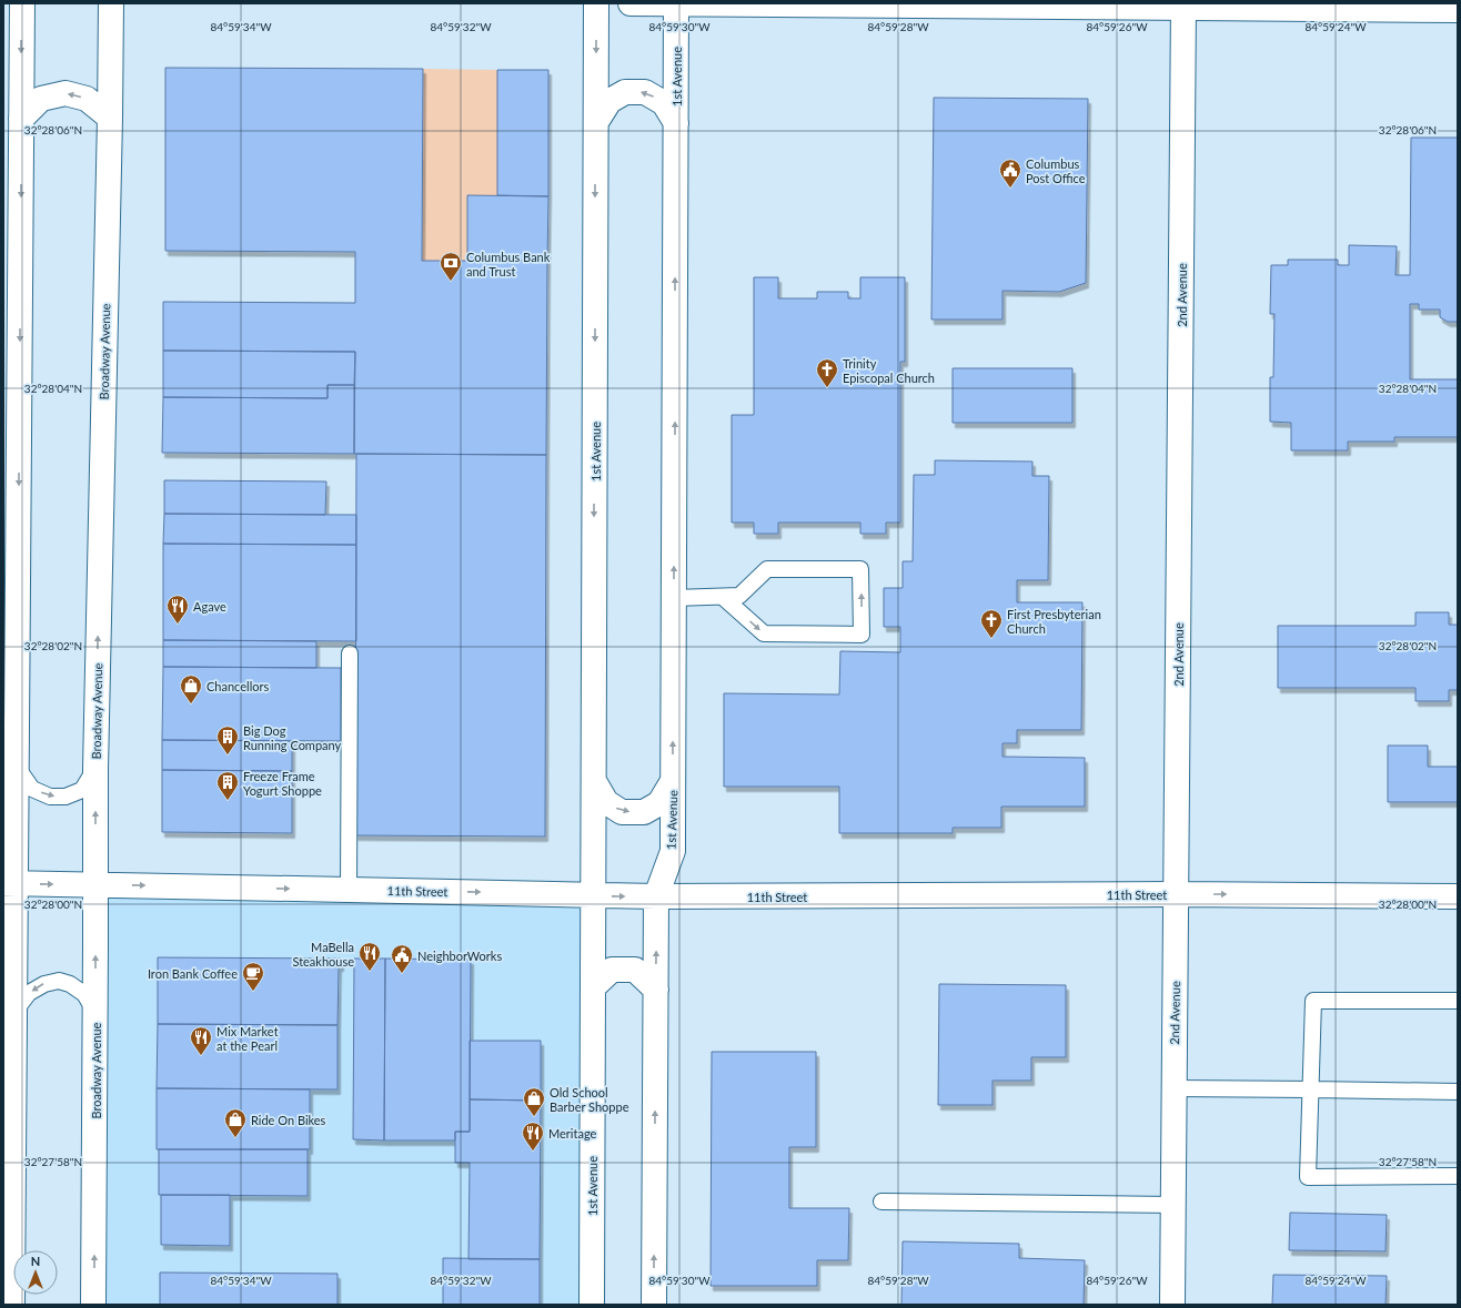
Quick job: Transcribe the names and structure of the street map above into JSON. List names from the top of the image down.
{
  "streets": {
    "street": [
      "1st Avenue",
      "2nd Avenue",
      "Broadway Avenue",
      "11th Street"
    ]
  },
  "crossings": [
    ["1st Avenue", "11th Street"],
    ["2nd Avenue", "11th Street"],
    ["Broadway Avenue", "11th Street"]
  ],
  "one_way": ["11th Street"],
  "places": {
    "public building": ["Columbus Post Office", "NeighborWorks"],
    "bank": ["Columbus Bank and Trust"],
    "church": ["Trinity Episcopal Church", "First Presbyterian Church"],
    "restaurant": [
      "Agave",
      "MaBella Steakhouse",
      "Mix Market at the Pearl",
      "Meritage"
    ],
    "shop": ["Chancellors", "Old School Barber Shoppe", "Ride On Bikes"],
    "building": ["Big Dog Running Company", "Freeze Frame Yogurt Shoppe"],
    "cafe": ["Iron Bank Coffee"]
  },
  "north": "top",
  "coordinates": [
    "84°59'34\"W",
    "84°59'32\"W",
    "84°59'30\"W",
    "84°59'28\"W",
    "84°59'26\"W",
    "84°59'24\"W",
    "32°28'06\"N",
    "32°28'04\"N",
    "32°28'02\"N",
    "32°28'00\"N",
    "32°27'58\"N"
  ]
}
